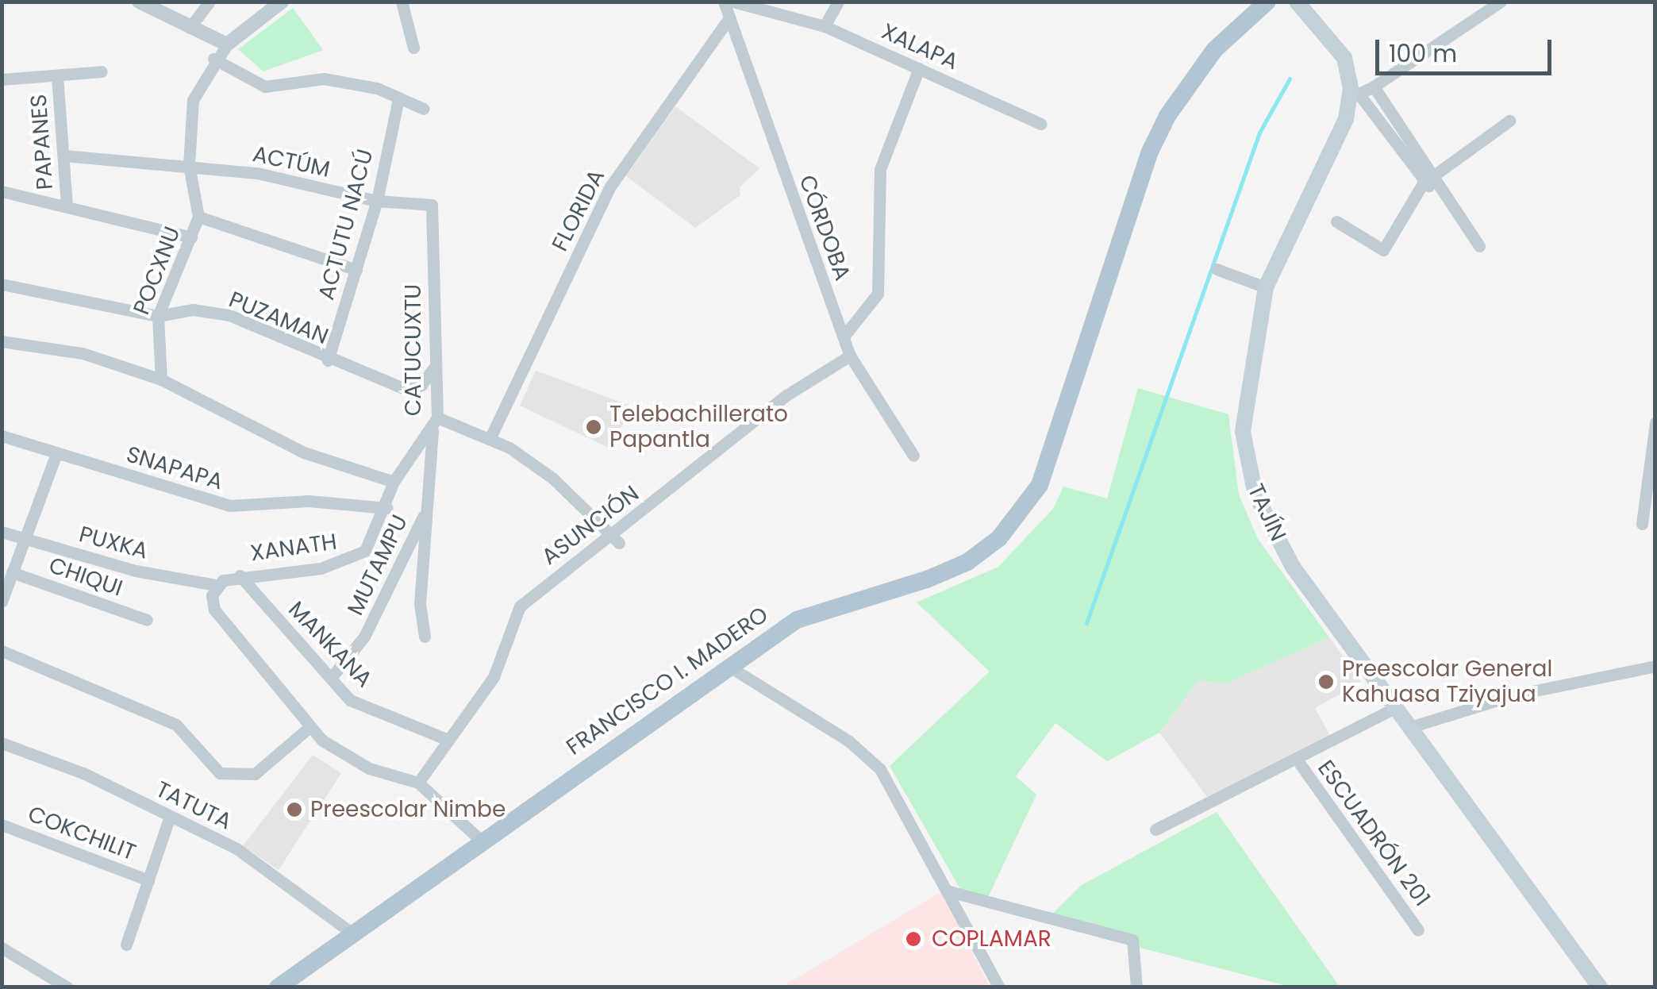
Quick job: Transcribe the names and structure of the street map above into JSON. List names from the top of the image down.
{
  "streets": {
    "main road": ["TAJÍN", "FRANCISCO I. MADERO"],
    "street": [
      "XALAPA",
      "PAPANES",
      "ACTÚM",
      "FLORIDA",
      "ACTUTU NACÚ",
      "CÓRDOBA",
      "POCXNU",
      "PUZAMAN",
      "CATUCUXTU",
      "SNAPAPA",
      "ASUNCIÓN",
      "PUXKA",
      "XANATH",
      "MUTAMPU",
      "CHIQUI",
      "MANKANA",
      "TATUTA",
      "COKCHILIT",
      "ESCUADRÓN 201"
    ]
  },
  "crossings": [
    ["PAPANES", "ACTÚM"],
    ["ACTÚM", "ACTUTU NACÚ"],
    ["ACTÚM", "POCXNU"],
    ["ACTÚM", "CATUCUXTU"],
    ["FLORIDA", "CÓRDOBA"],
    ["ACTUTU NACÚ", "PUZAMAN"],
    ["CÓRDOBA", "ASUNCIÓN"],
    ["POCXNU", "PUZAMAN"],
    ["PUZAMAN", "CATUCUXTU"],
    ["CATUCUXTU", "XANATH"],
    ["CATUCUXTU", "MUTAMPU"],
    ["SNAPAPA", "XANATH"],
    ["TAJÍN", "ESCUADRÓN 201"],
    ["ASUNCIÓN", "MANKANA"],
    ["PUXKA", "XANATH"],
    ["XANATH", "MANKANA"],
    ["MUTAMPU", "MANKANA"],
    ["FRANCISCO I. MADERO", "TATUTA"]
  ],
  "places": [
    "Telebachillerato Papantla",
    "Preescolar General Kahuasa Tziyajua",
    "Preescolar Nimbe",
    "COPLAMAR"
  ],
  "scale_bar": "100 m"
}
